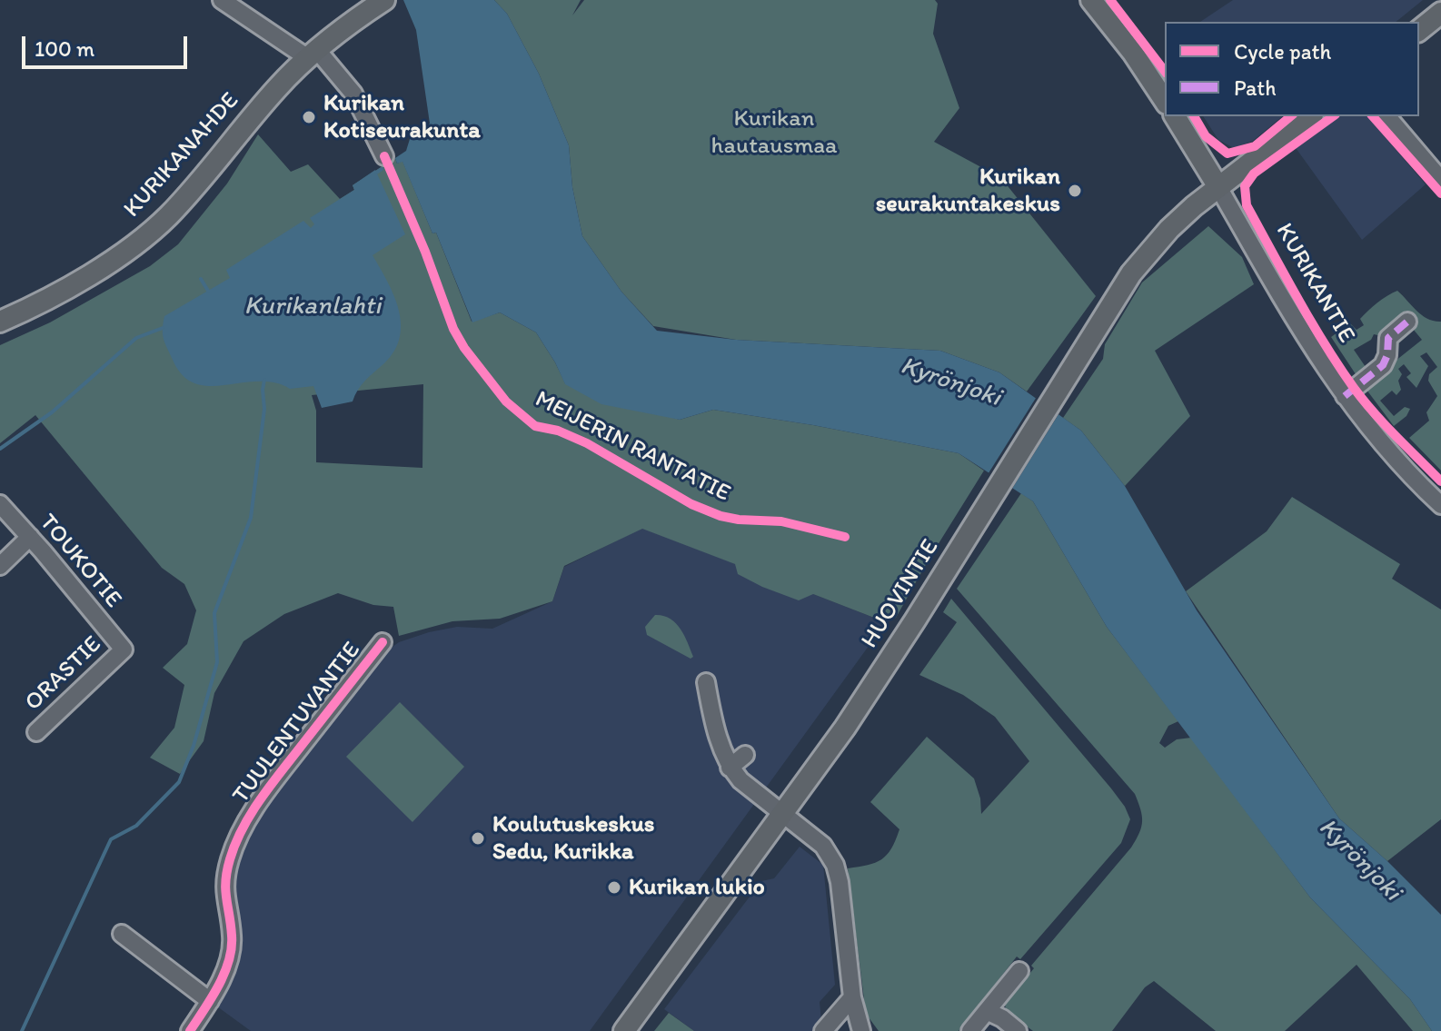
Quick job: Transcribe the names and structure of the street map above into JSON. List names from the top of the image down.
{
  "streets": {
    "main road": ["KURIKANAHDE", "KURIKANTIE", "HUOVINTIE"],
    "street": ["TOUKOTIE", "ORASTIE", "TUULENTUVANTIE"],
    "cycle path": ["MEIJERIN RANTATIE"]
  },
  "crossings": [
    ["KURIKANTIE", "HUOVINTIE"],
    ["TOUKOTIE", "ORASTIE"]
  ],
  "water": ["Kurikanlahti", "Kyrönjoki"],
  "parks": ["Kurikan hautausmaa"],
  "places": [
    "Kurikan Kotiseurakunta",
    "Kurikan seurakuntakeskus",
    "Koulutuskeskus Sedu, Kurikka",
    "Kurikan lukio"
  ],
  "legend": ["Cycle path", "Path"],
  "scale_bar": "100 m"
}
